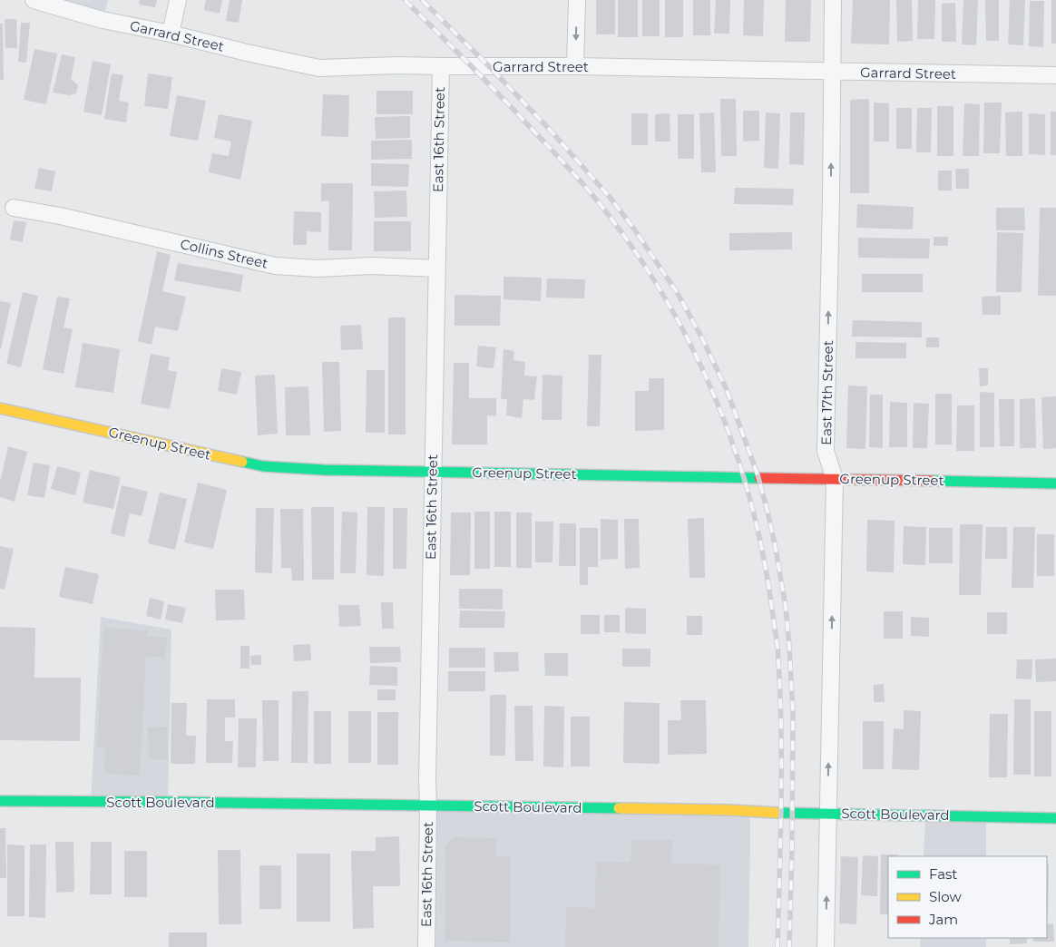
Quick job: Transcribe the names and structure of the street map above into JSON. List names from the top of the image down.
{
  "streets": {
    "main road": ["Greenup Street", "Scott Boulevard"],
    "street": [
      "Garrard Street",
      "East 16th Street",
      "Collins Street",
      "East 17th Street"
    ]
  },
  "crossings": [
    ["Garrard Street", "East 16th Street"],
    ["Garrard Street", "East 17th Street"],
    ["East 16th Street", "Collins Street"],
    ["East 16th Street", "Greenup Street"],
    ["East 16th Street", "Scott Boulevard"],
    ["East 17th Street", "Greenup Street"],
    ["East 17th Street", "Scott Boulevard"]
  ],
  "one_way": ["East 17th Street"],
  "legend": ["Fast", "Slow", "Jam"]
}
